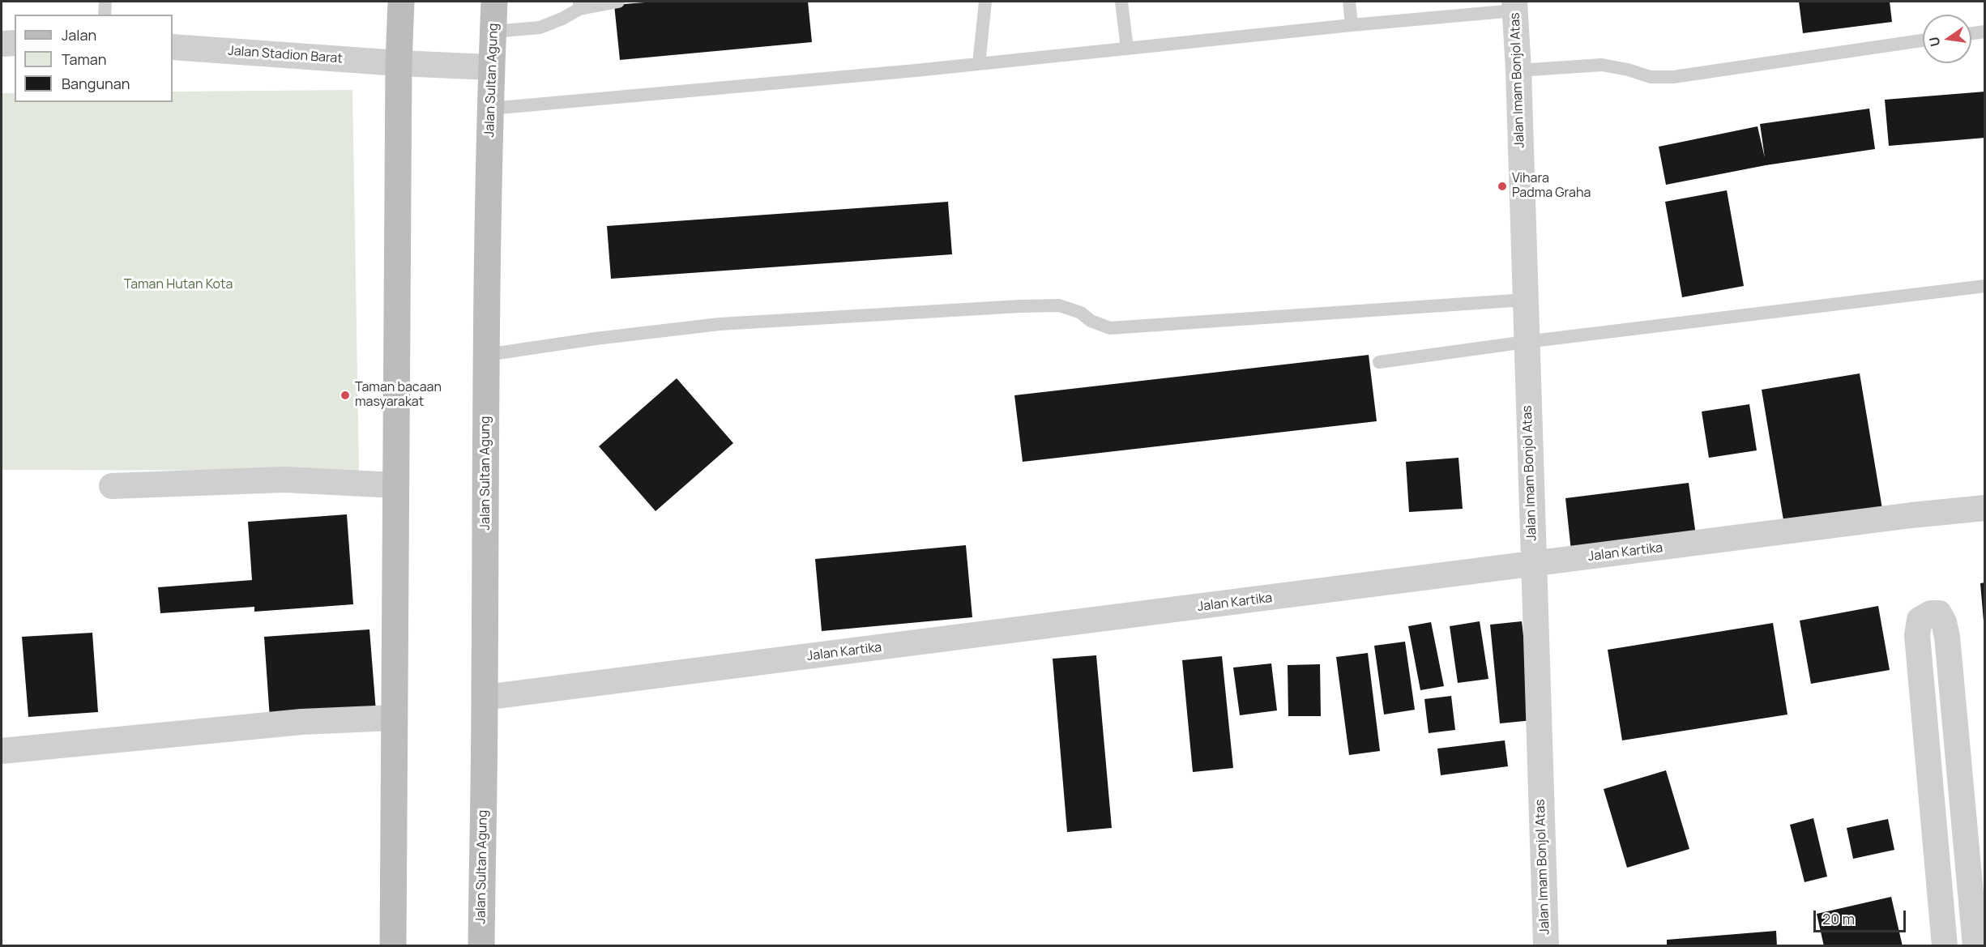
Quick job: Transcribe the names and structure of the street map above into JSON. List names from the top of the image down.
{
  "streets": {
    "main road": ["Jalan Sultan Agung"],
    "street": ["Jalan Stadion Barat", "Jalan Imam Bonjol Atas", "Jalan Kartika"]
  },
  "crossings": [
    ["Jalan Stadion Barat", "Jalan Sultan Agung"],
    ["Jalan Sultan Agung", "Jalan Kartika"],
    ["Jalan Imam Bonjol Atas", "Jalan Kartika"]
  ],
  "parks": ["Taman Hutan Kota"],
  "places": ["Vihara Padma Graha", "Taman bacaan masyarakat"],
  "legend": ["Jalan", "Taman", "Bangunan"],
  "scale_bar": "20 m",
  "north": "left"
}
